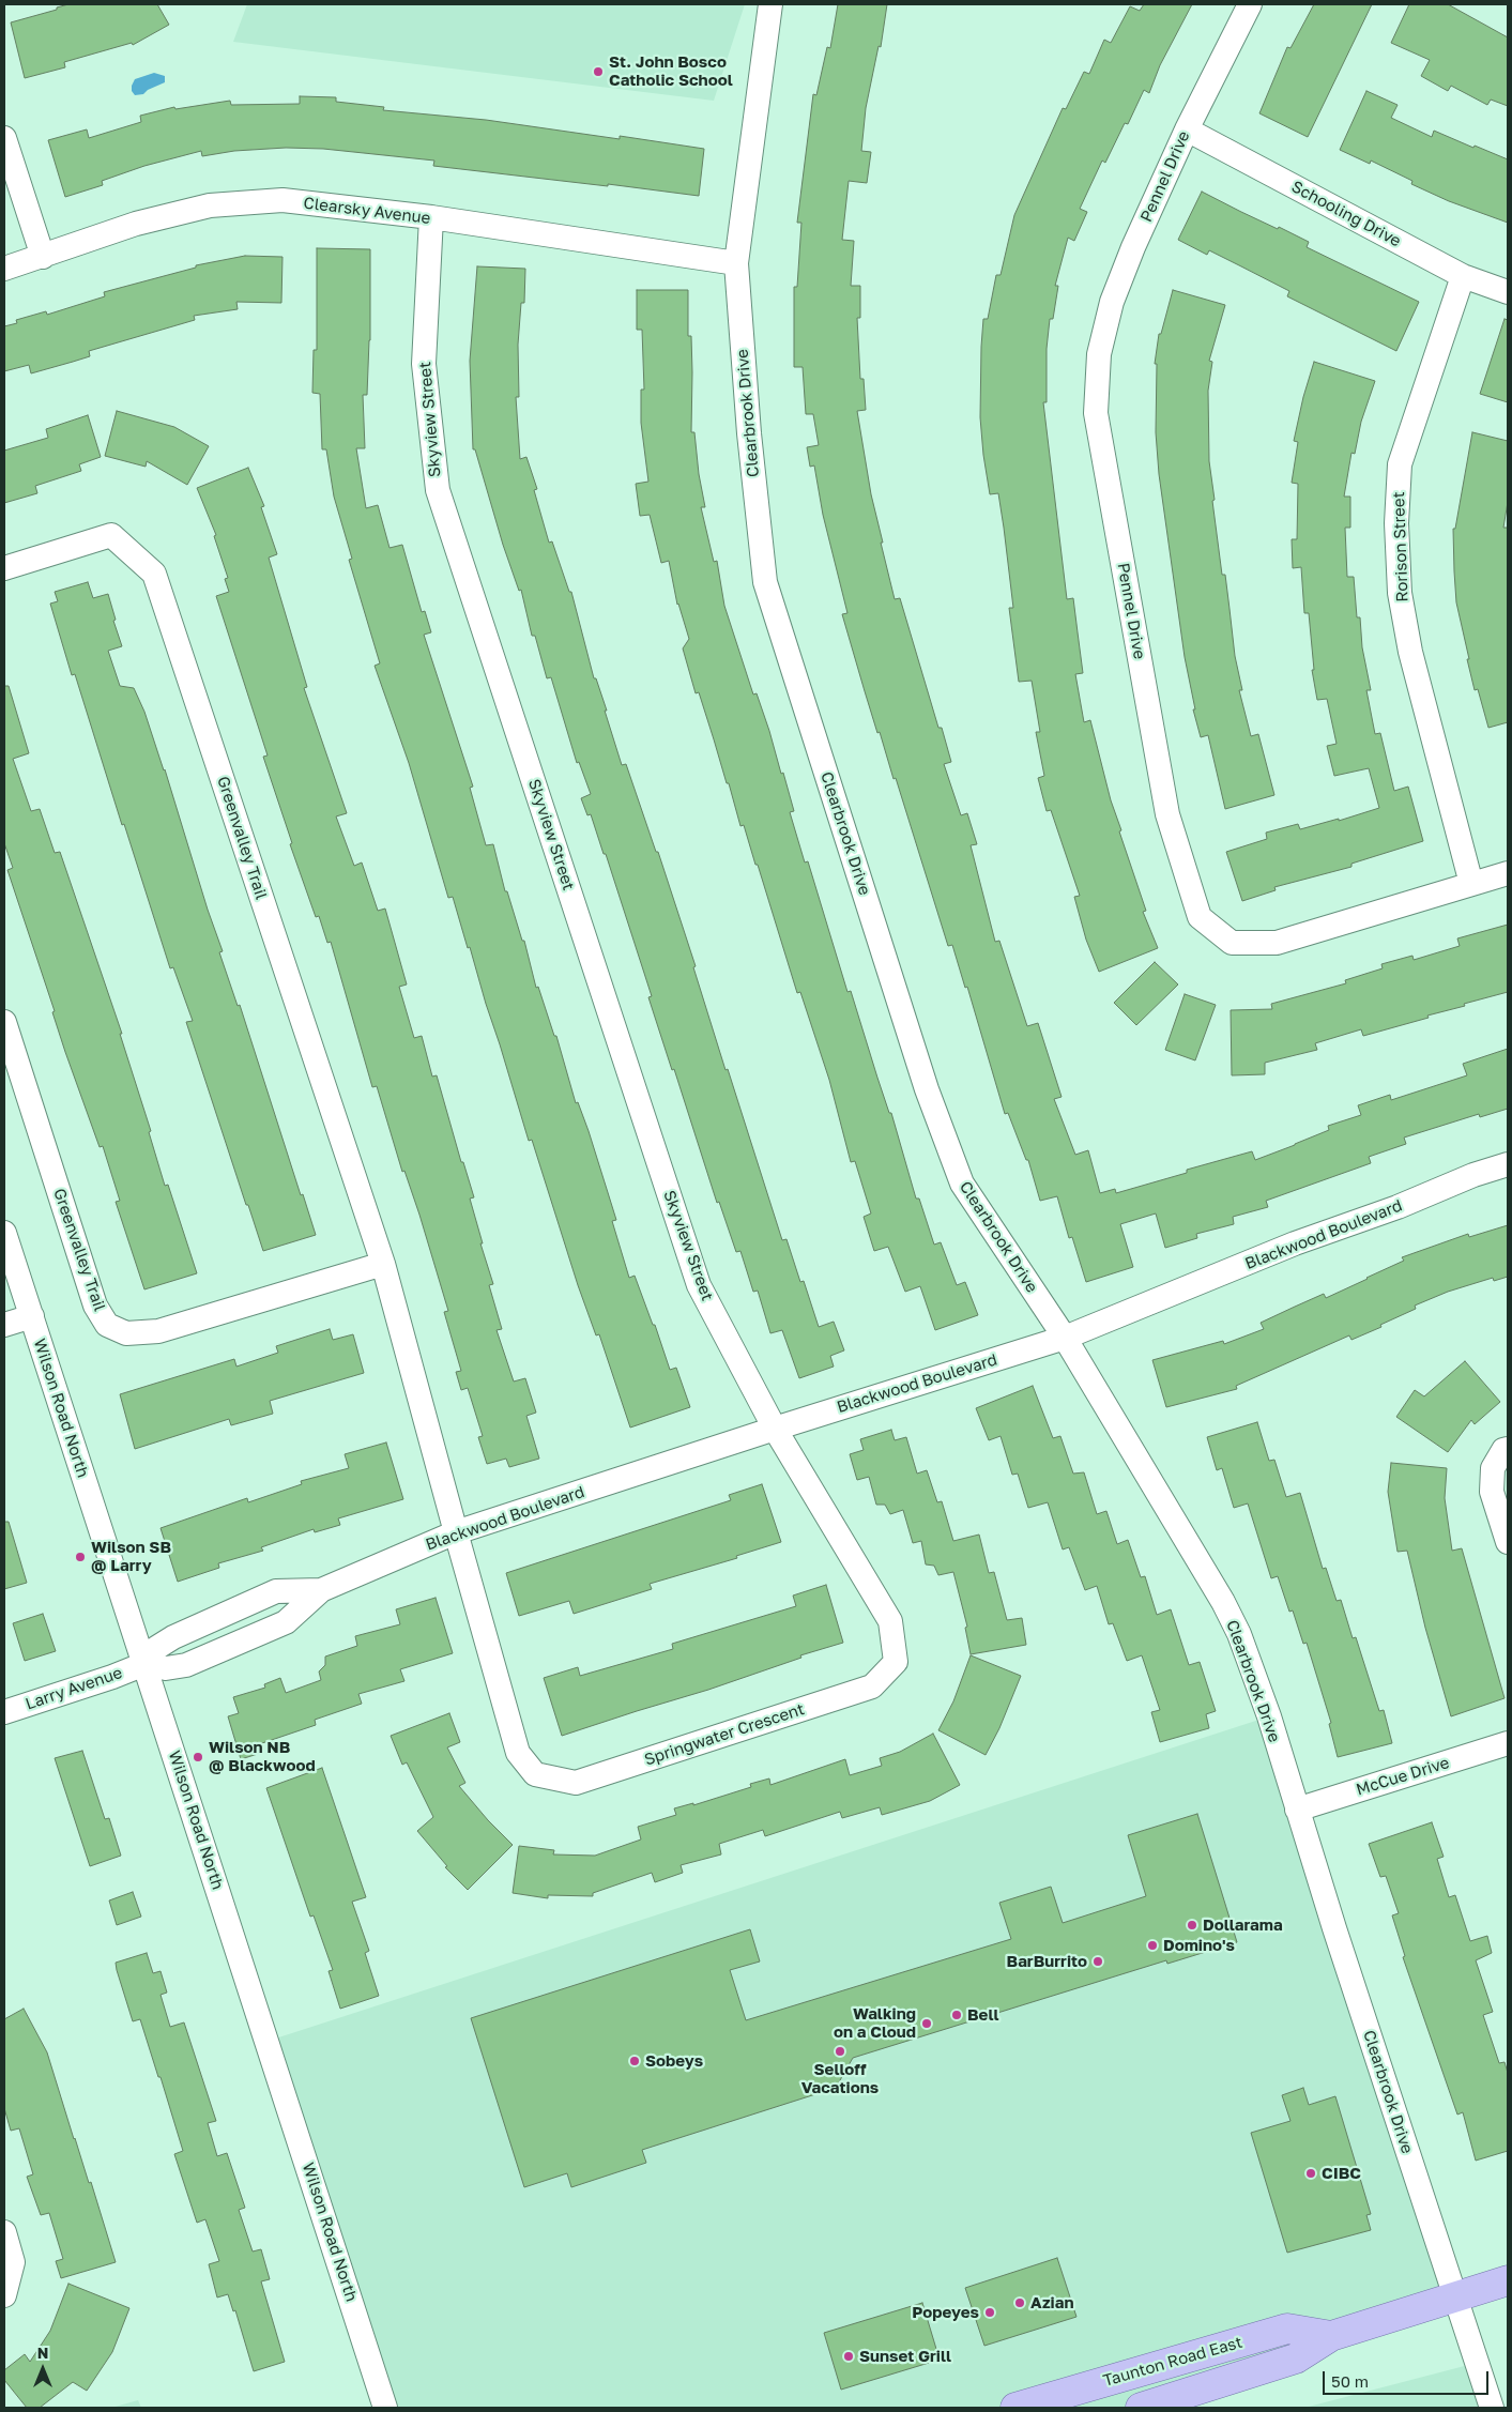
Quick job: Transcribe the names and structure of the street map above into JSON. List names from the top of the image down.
{
  "streets": {
    "main road": ["Taunton Road East"],
    "street": [
      "Pennel Drive",
      "Clearsky Avenue",
      "Schooling Drive",
      "Clearbrook Drive",
      "Skyview Street",
      "Rorison Street",
      "Greenvalley Trail",
      "Blackwood Boulevard",
      "Wilson Road North",
      "Larry Avenue",
      "Springwater Crescent",
      "McCue Drive"
    ]
  },
  "crossings": [
    ["Pennel Drive", "Schooling Drive"],
    ["Pennel Drive", "Rorison Street"],
    ["Clearsky Avenue", "Clearbrook Drive"],
    ["Clearsky Avenue", "Skyview Street"],
    ["Schooling Drive", "Rorison Street"],
    ["Clearbrook Drive", "Blackwood Boulevard"],
    ["Clearbrook Drive", "McCue Drive"],
    ["Clearbrook Drive", "Taunton Road East"],
    ["Skyview Street", "Blackwood Boulevard"],
    ["Skyview Street", "Springwater Crescent"],
    ["Greenvalley Trail", "Blackwood Boulevard"],
    ["Greenvalley Trail", "Springwater Crescent"],
    ["Blackwood Boulevard", "Wilson Road North"],
    ["Blackwood Boulevard", "Larry Avenue"],
    ["Blackwood Boulevard", "Springwater Crescent"],
    ["Wilson Road North", "Larry Avenue"]
  ],
  "places": [
    "St. John Bosco Catholic School",
    "Wilson SB @ Larry",
    "Wilson NB @ Blackwood",
    "Dollarama",
    "Domino's",
    "BarBurrito",
    "Bell",
    "Walking on a Cloud",
    "Selloff Vacations",
    "Sobeys",
    "CIBC",
    "Azian",
    "Popeyes",
    "Sunset Grill"
  ],
  "scale_bar": "50 m",
  "north": "top"
}
